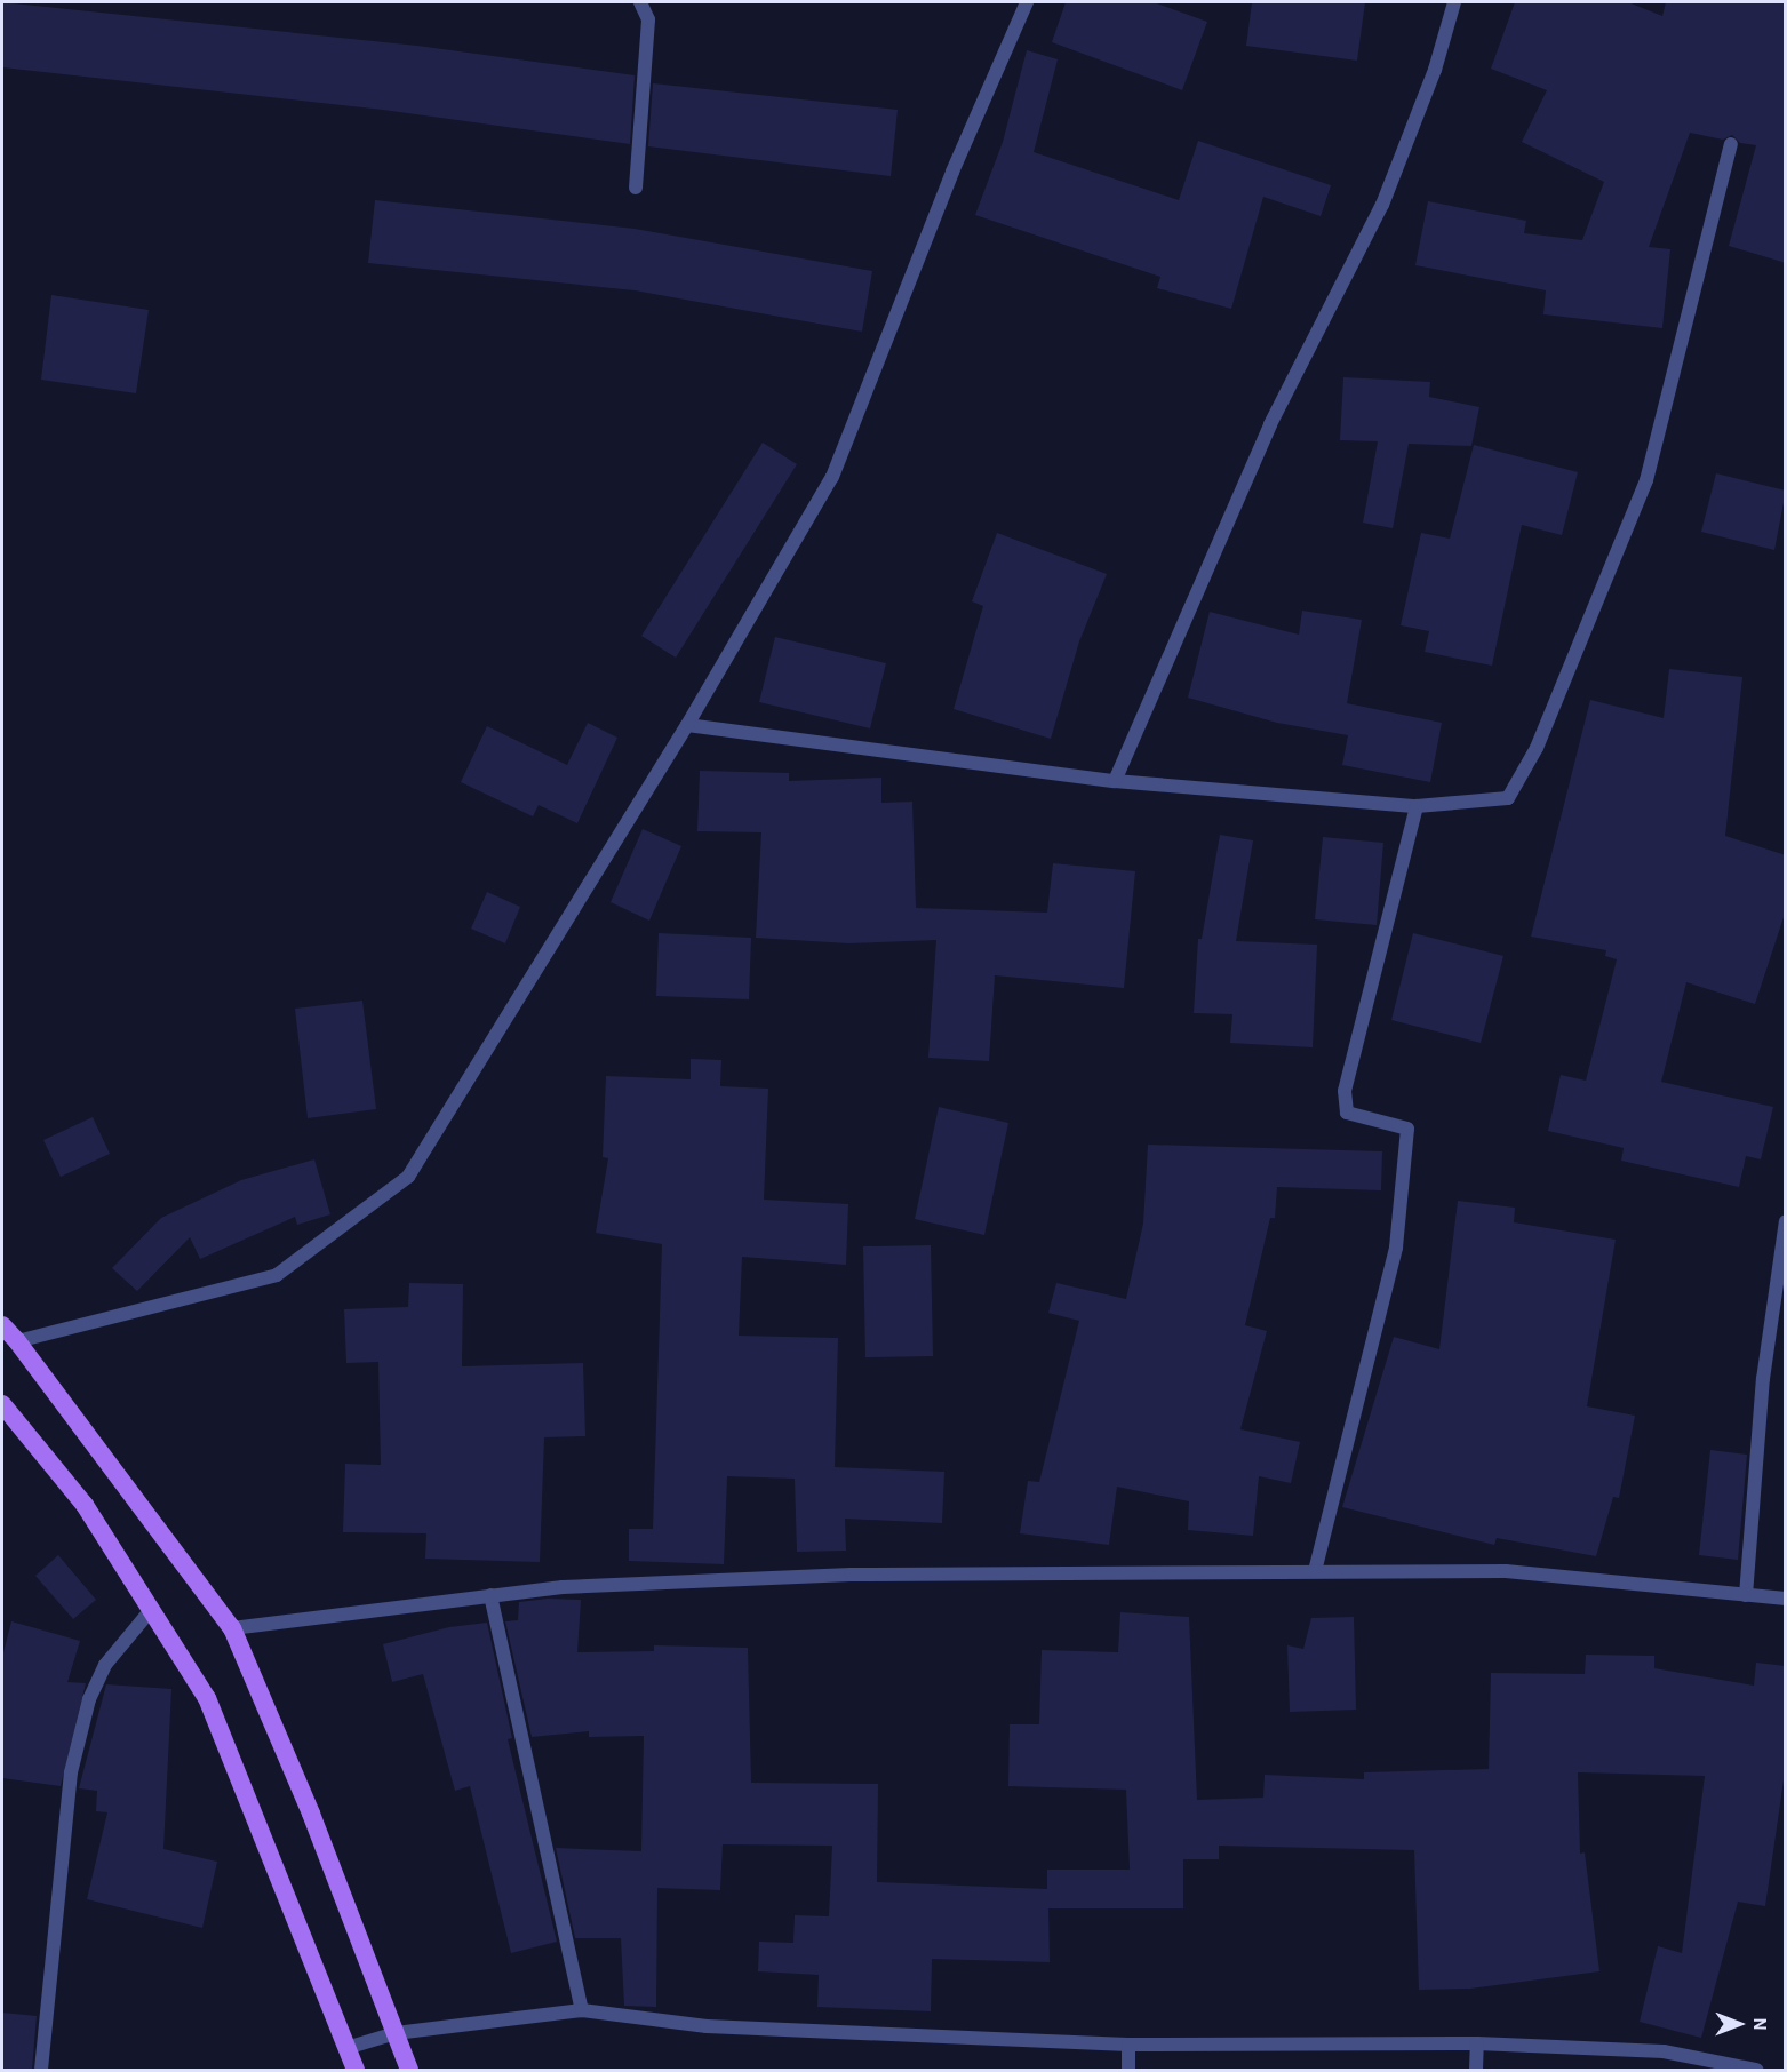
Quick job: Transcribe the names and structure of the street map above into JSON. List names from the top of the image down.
{
  "north": "right"
}
